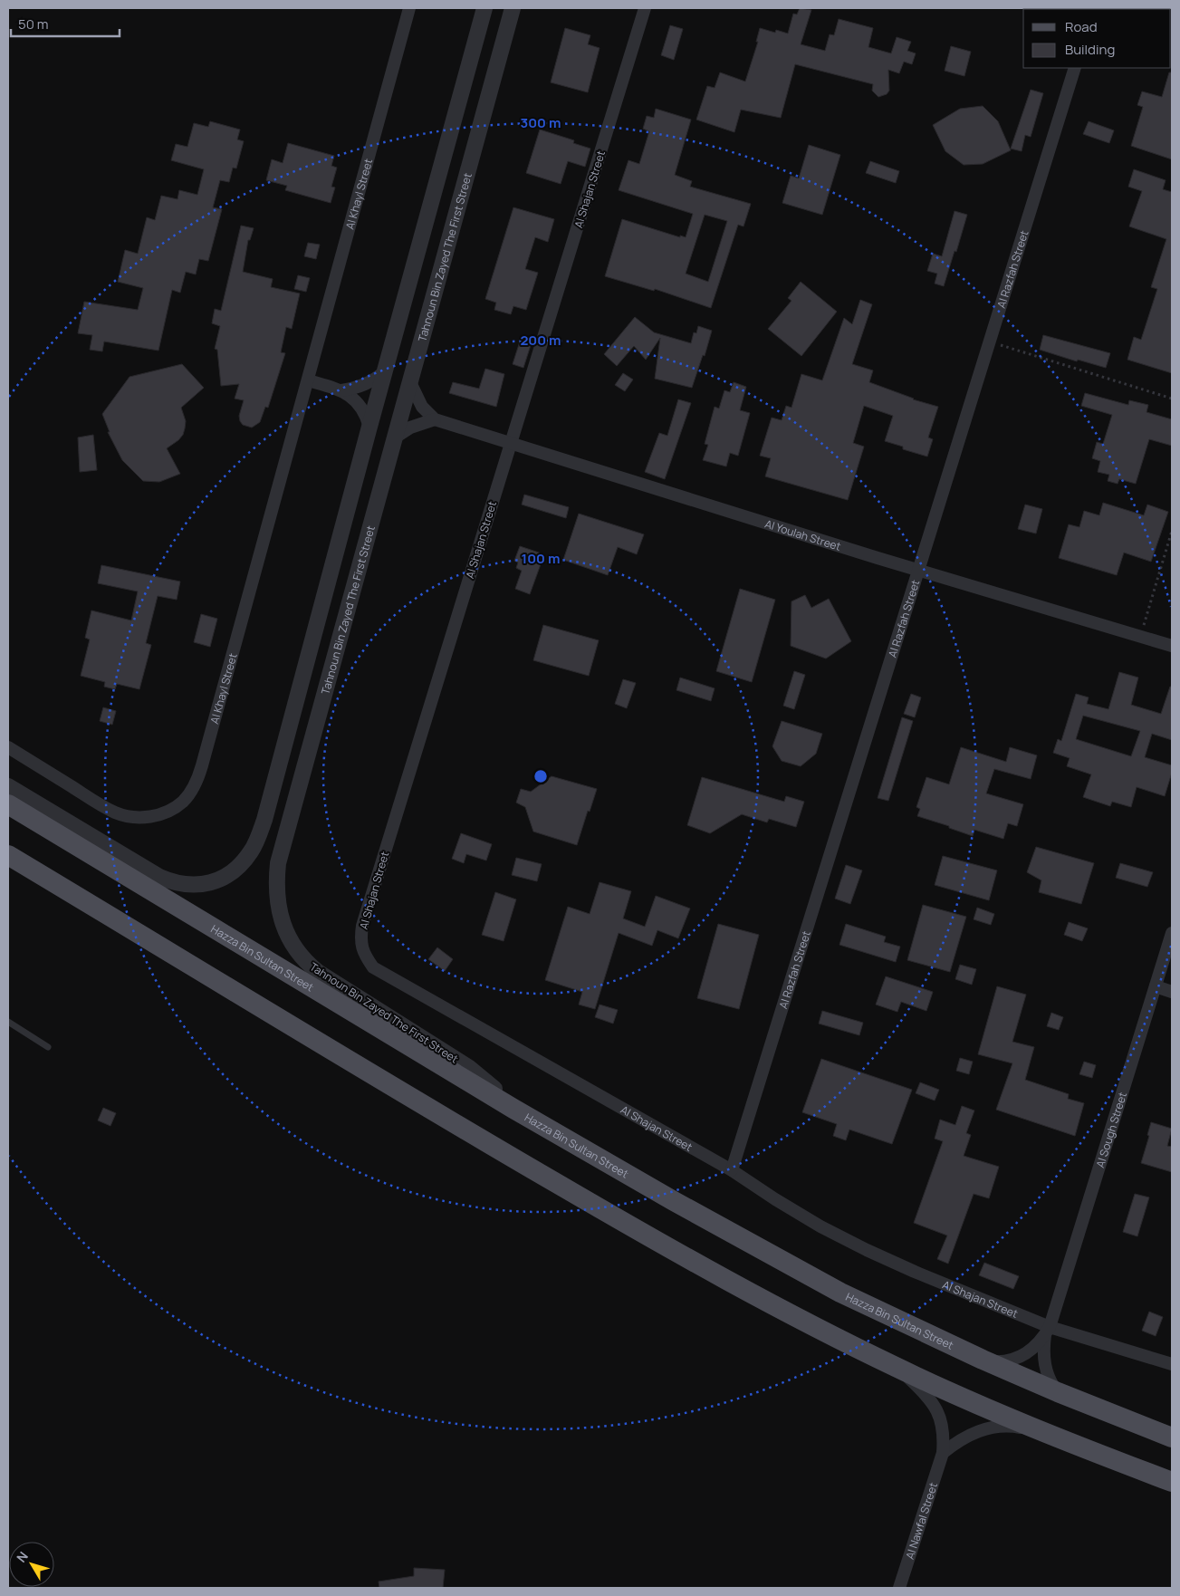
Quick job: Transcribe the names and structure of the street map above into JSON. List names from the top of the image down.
{
  "streets": {
    "main road": ["Hazza Bin Sultan Street"],
    "street": [
      "Al Shajan Street",
      "Al Khayl Street",
      "Tahnoun Bin Zayed The First Street",
      "Al Razfah Street",
      "Al Youlah Street",
      "Al Sough Street",
      "Al Nawfal Street"
    ]
  },
  "crossings": [
    ["Al Shajan Street", "Al Razfah Street"],
    ["Al Shajan Street", "Al Youlah Street"],
    ["Al Shajan Street", "Al Sough Street"],
    ["Tahnoun Bin Zayed The First Street", "Hazza Bin Sultan Street"],
    ["Al Razfah Street", "Al Youlah Street"],
    ["Hazza Bin Sultan Street", "Al Sough Street"]
  ],
  "legend": ["Road", "Building"],
  "scale_bar": "50 m",
  "north": "top left",
  "rings": ["300 m", "200 m", "100 m"]
}
